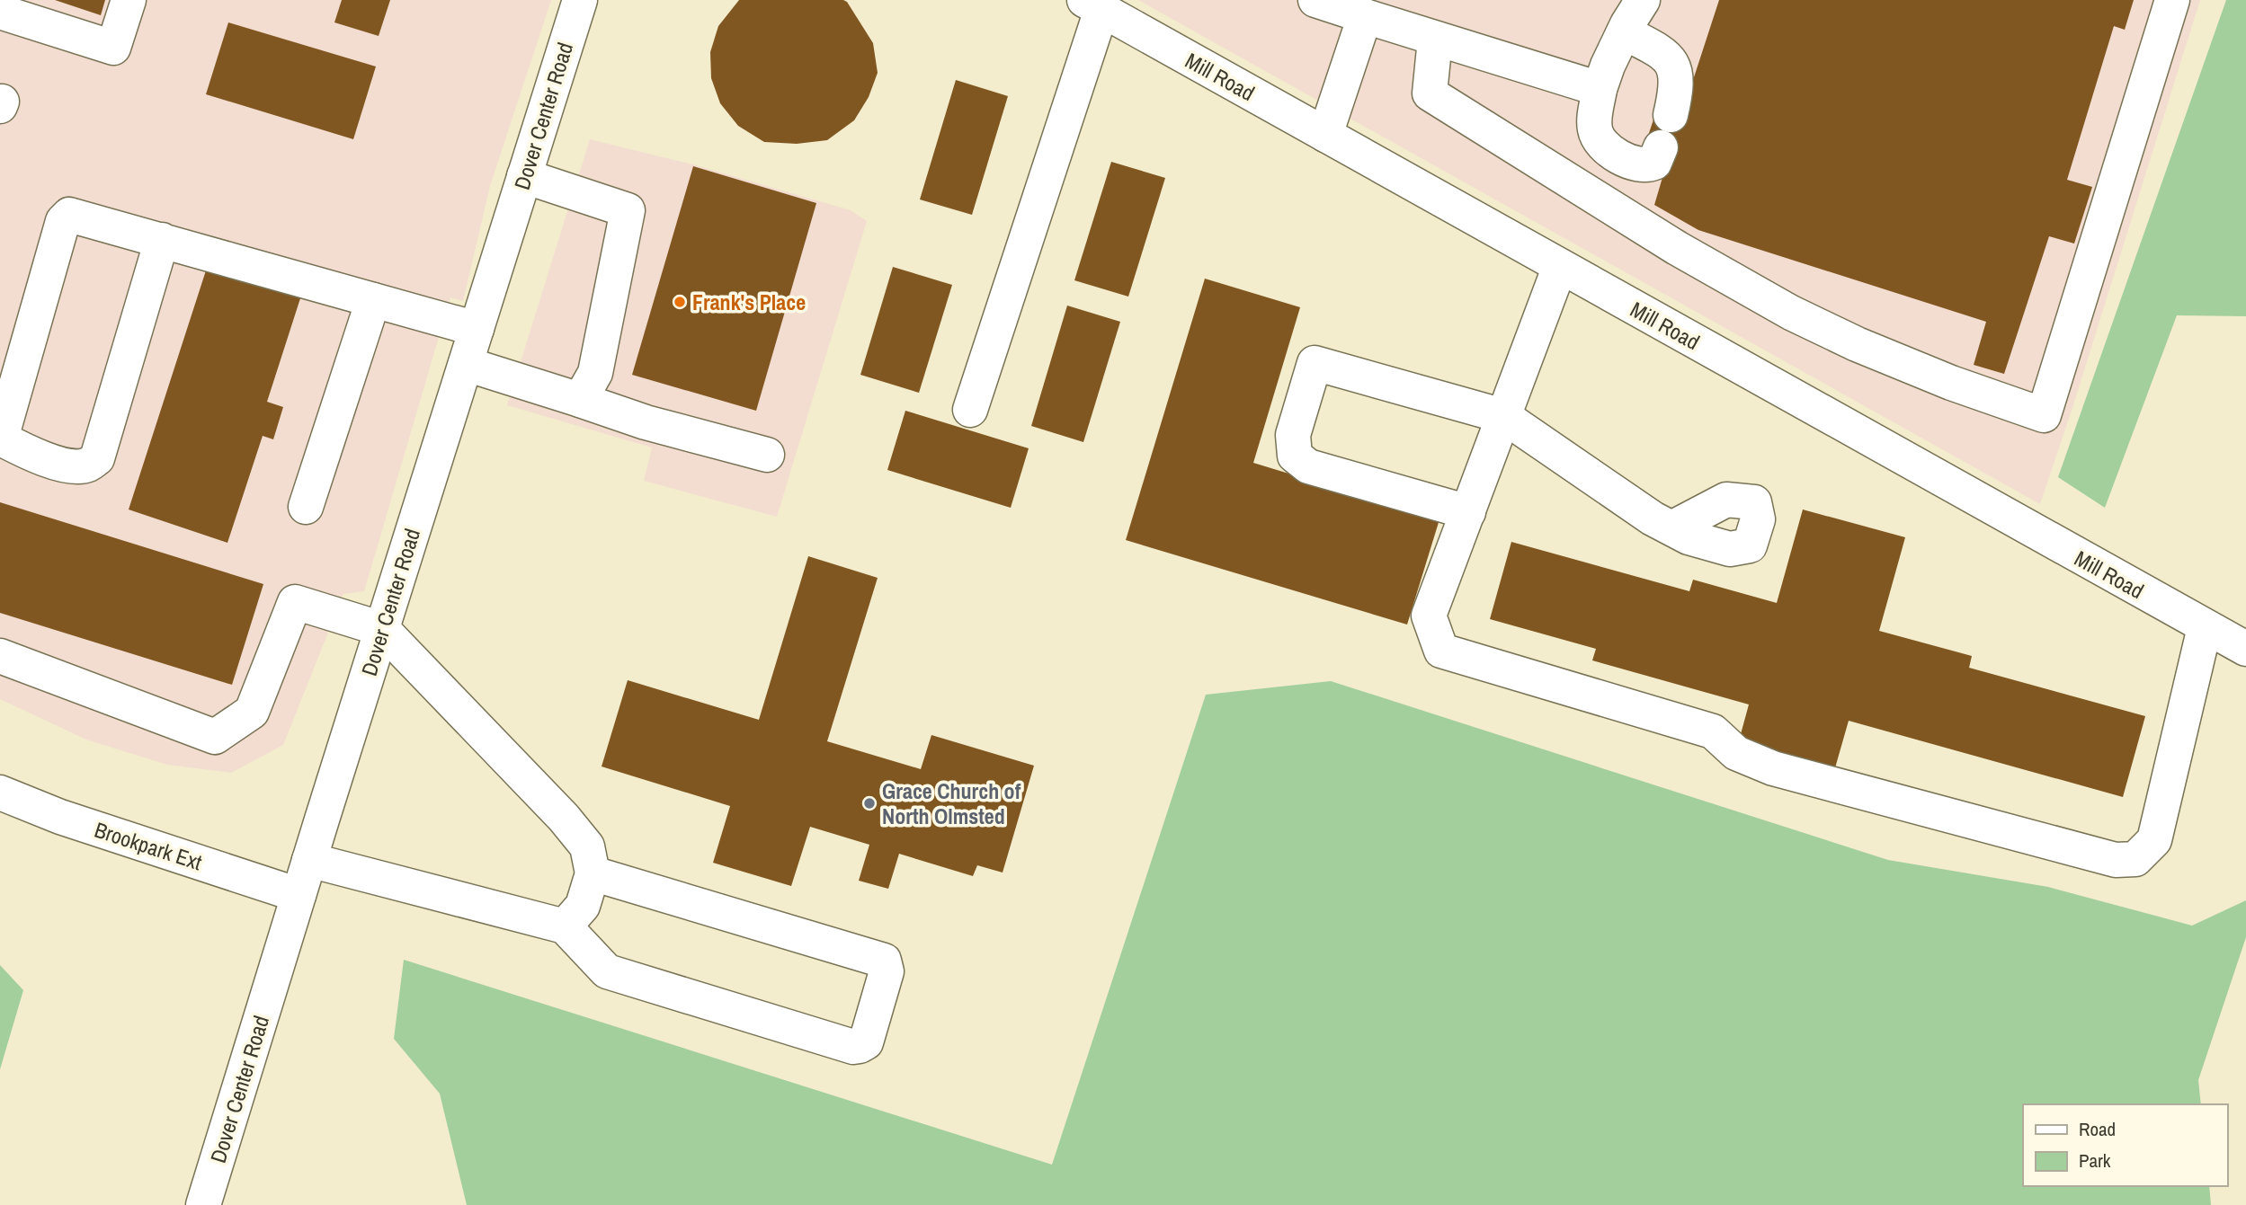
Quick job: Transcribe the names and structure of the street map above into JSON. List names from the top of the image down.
{
  "streets": {
    "street": ["Mill Road", "Dover Center Road", "Brookpark Ext"]
  },
  "crossings": [
    ["Dover Center Road", "Brookpark Ext"]
  ],
  "places": ["Frank's Place", "Grace Church of North Olmsted"],
  "legend": ["Road", "Park"]
}
